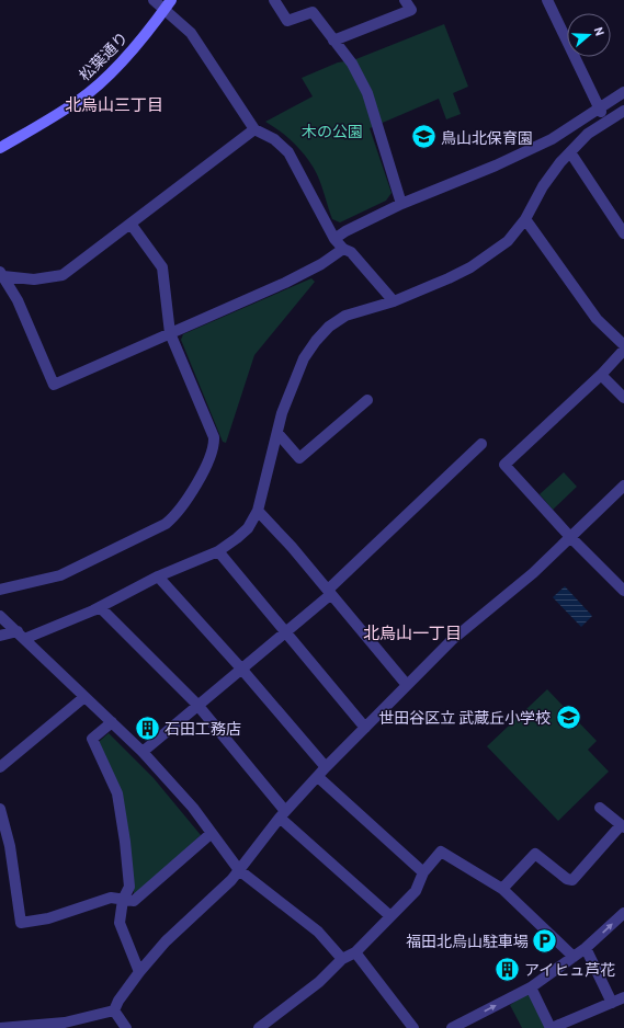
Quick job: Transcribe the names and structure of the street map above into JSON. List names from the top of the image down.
{
  "streets": {
    "street": ["松葉通り"]
  },
  "districts": ["北烏山三丁目", "北烏山一丁目"],
  "parks": ["木の公園"],
  "places": {
    "school or university": ["鳥山北保育園", "世田谷区立 武蔵丘小学校"],
    "building": ["石田工務店", "アイヒュ芦花"],
    "parking": ["福田北烏山駐車場"]
  },
  "north": "right"
}
